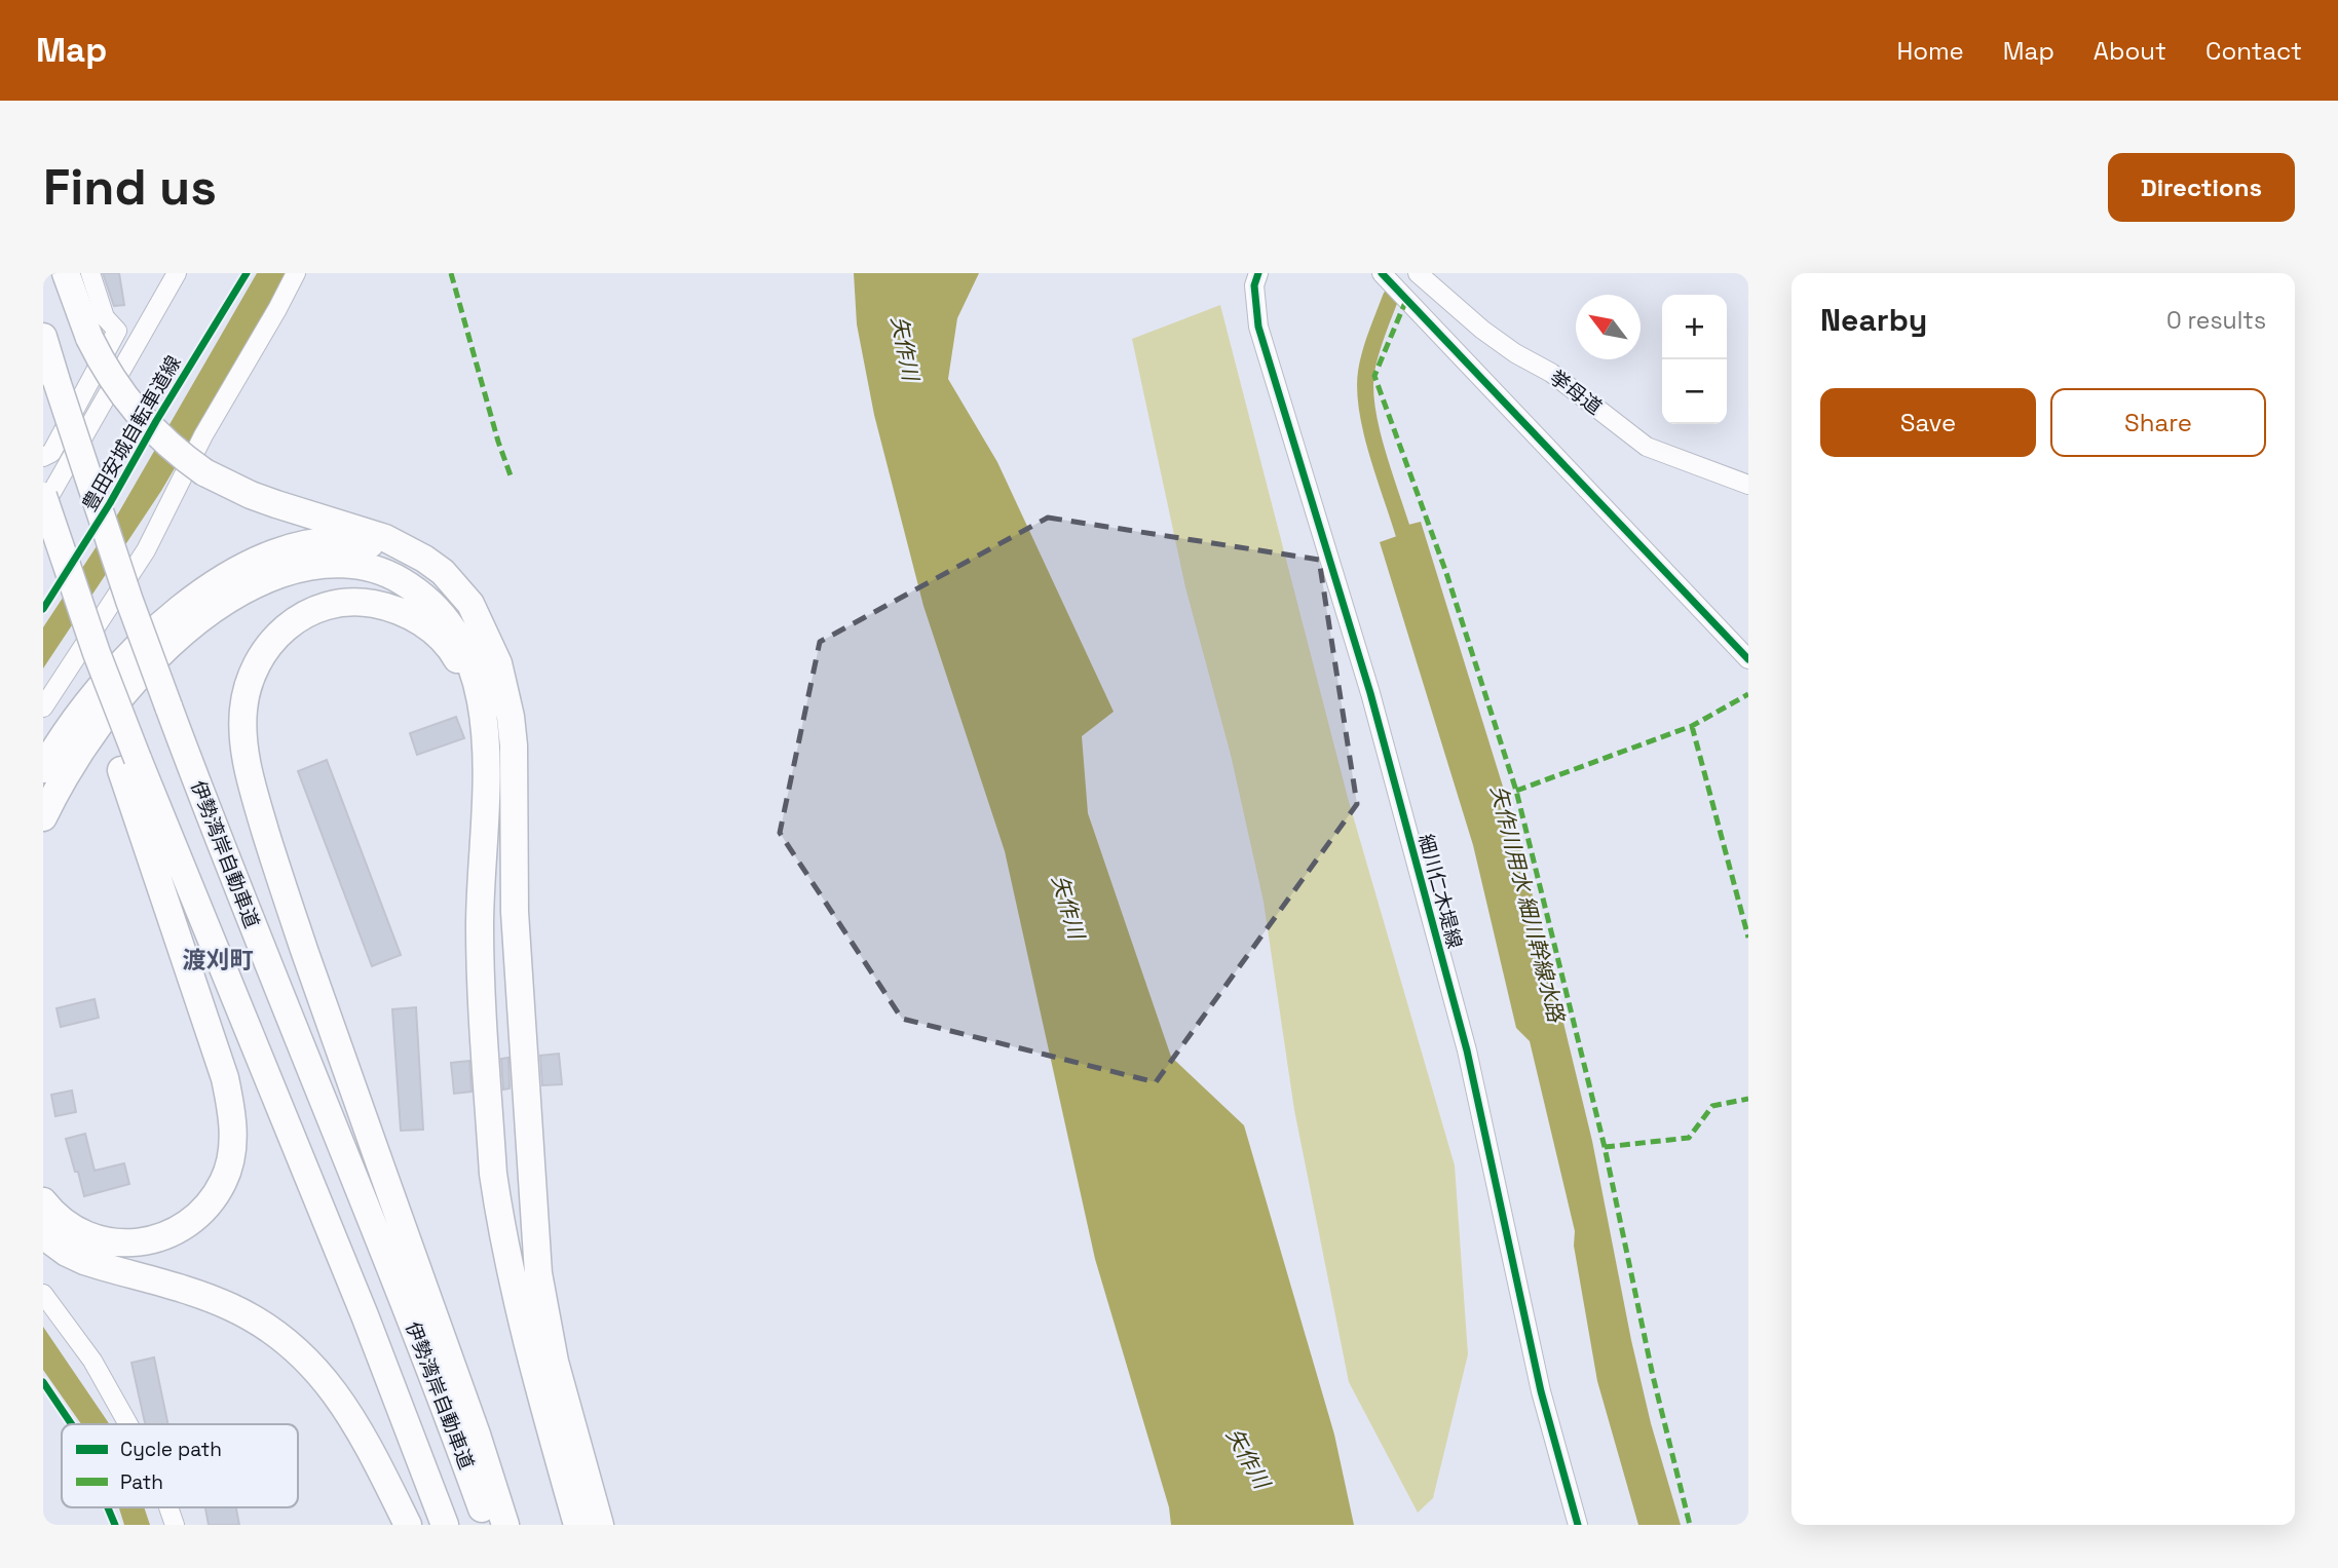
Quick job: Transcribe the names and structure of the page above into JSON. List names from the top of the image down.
{
  "streets": {
    "highway": ["伊勢湾岸自動車道"],
    "street": ["挙母道", "細川仁木堤線"],
    "cycle path": ["豊田安城自転車道線"]
  },
  "districts": ["渡刈町"],
  "water": ["矢作川", "矢作川用水 細川幹線水路"],
  "legend": ["Cycle path", "Path"],
  "north": "top left",
  "page": {
    "header": "Map",
    "nav": [
      "Home",
      "Map",
      "About",
      "Contact"
    ],
    "buttons": [
      "Directions",
      ["Save", "Share"]
    ],
    "title": "Find us",
    "heading": ["Nearby", "0 results"],
    "map_buttons": ["+", "−"]
  }
}
